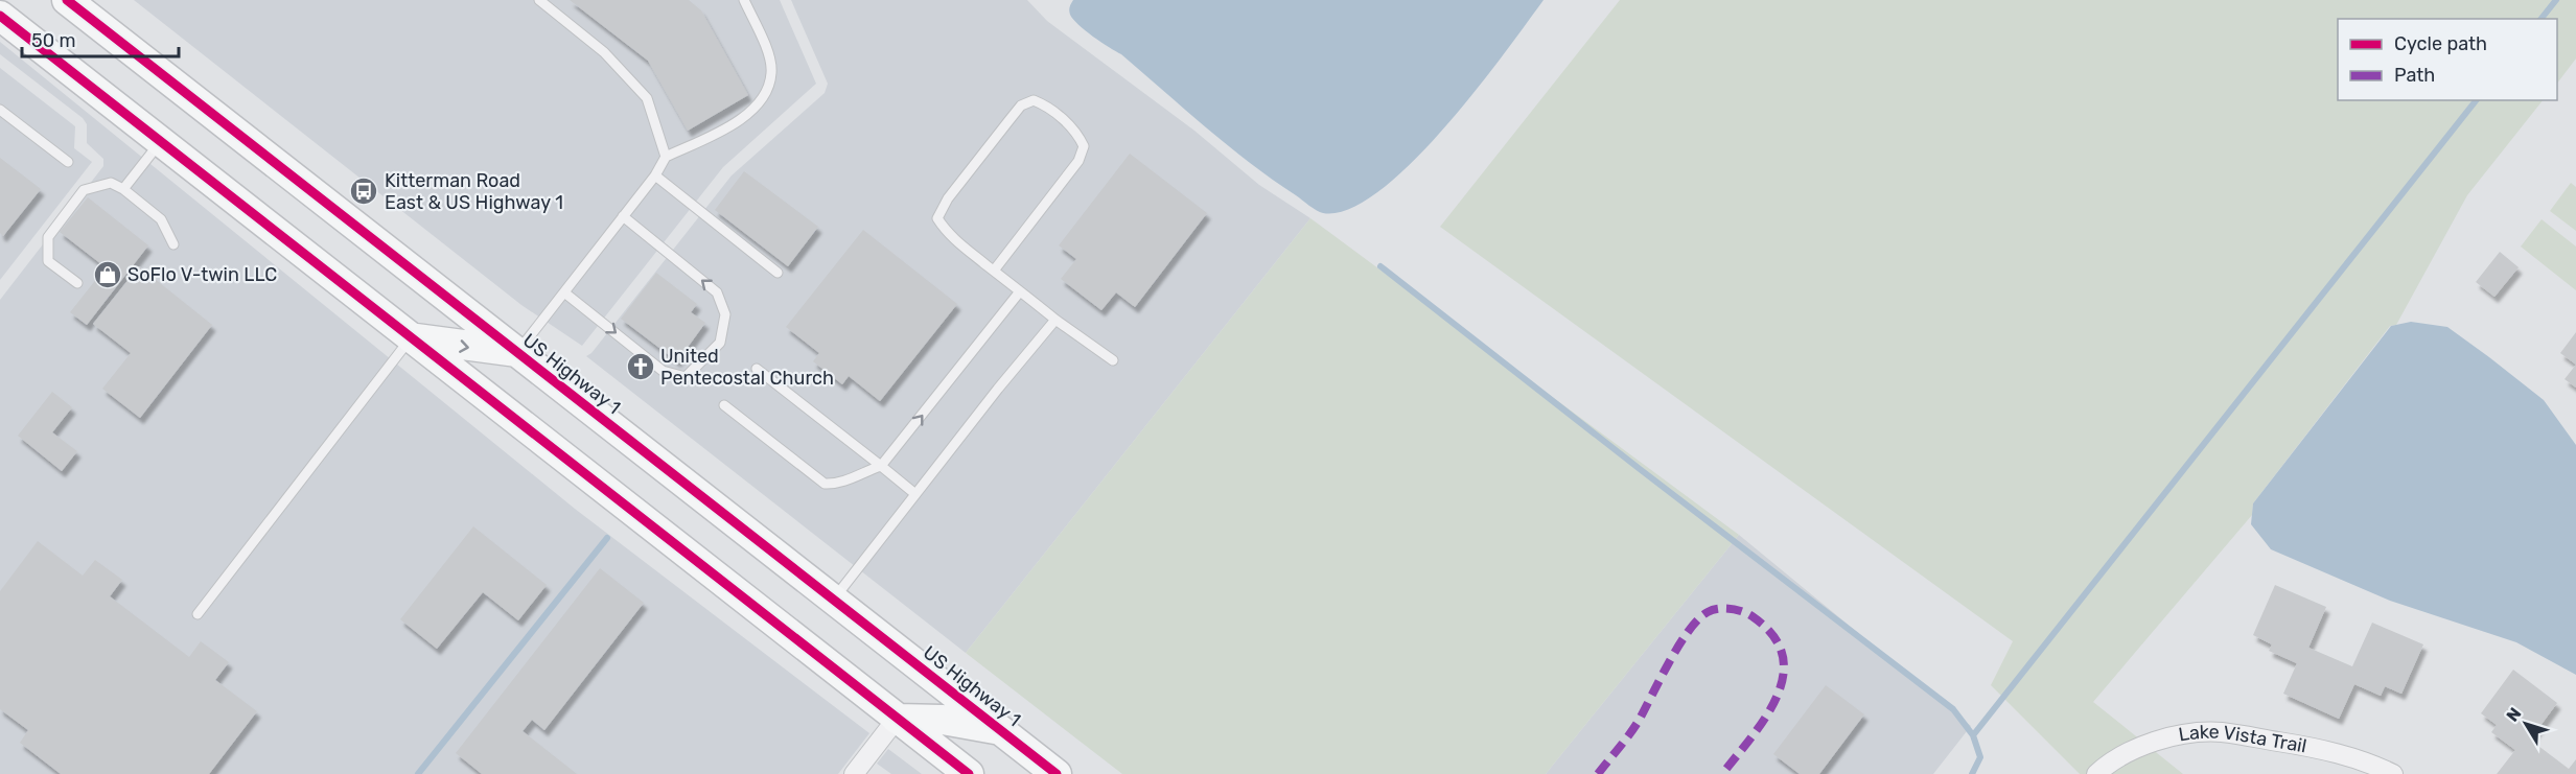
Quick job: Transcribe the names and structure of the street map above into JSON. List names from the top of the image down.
{
  "streets": {
    "main road": ["US Highway 1"],
    "street": ["Lake Vista Trail"]
  },
  "places": {
    "bus stop": ["Kitterman Road East & US Highway 1"],
    "shop": ["SoFlo V-twin LLC"],
    "church": ["United Pentecostal Church"]
  },
  "legend": ["Cycle path", "Path"],
  "scale_bar": "50 m",
  "north": "top left"
}
